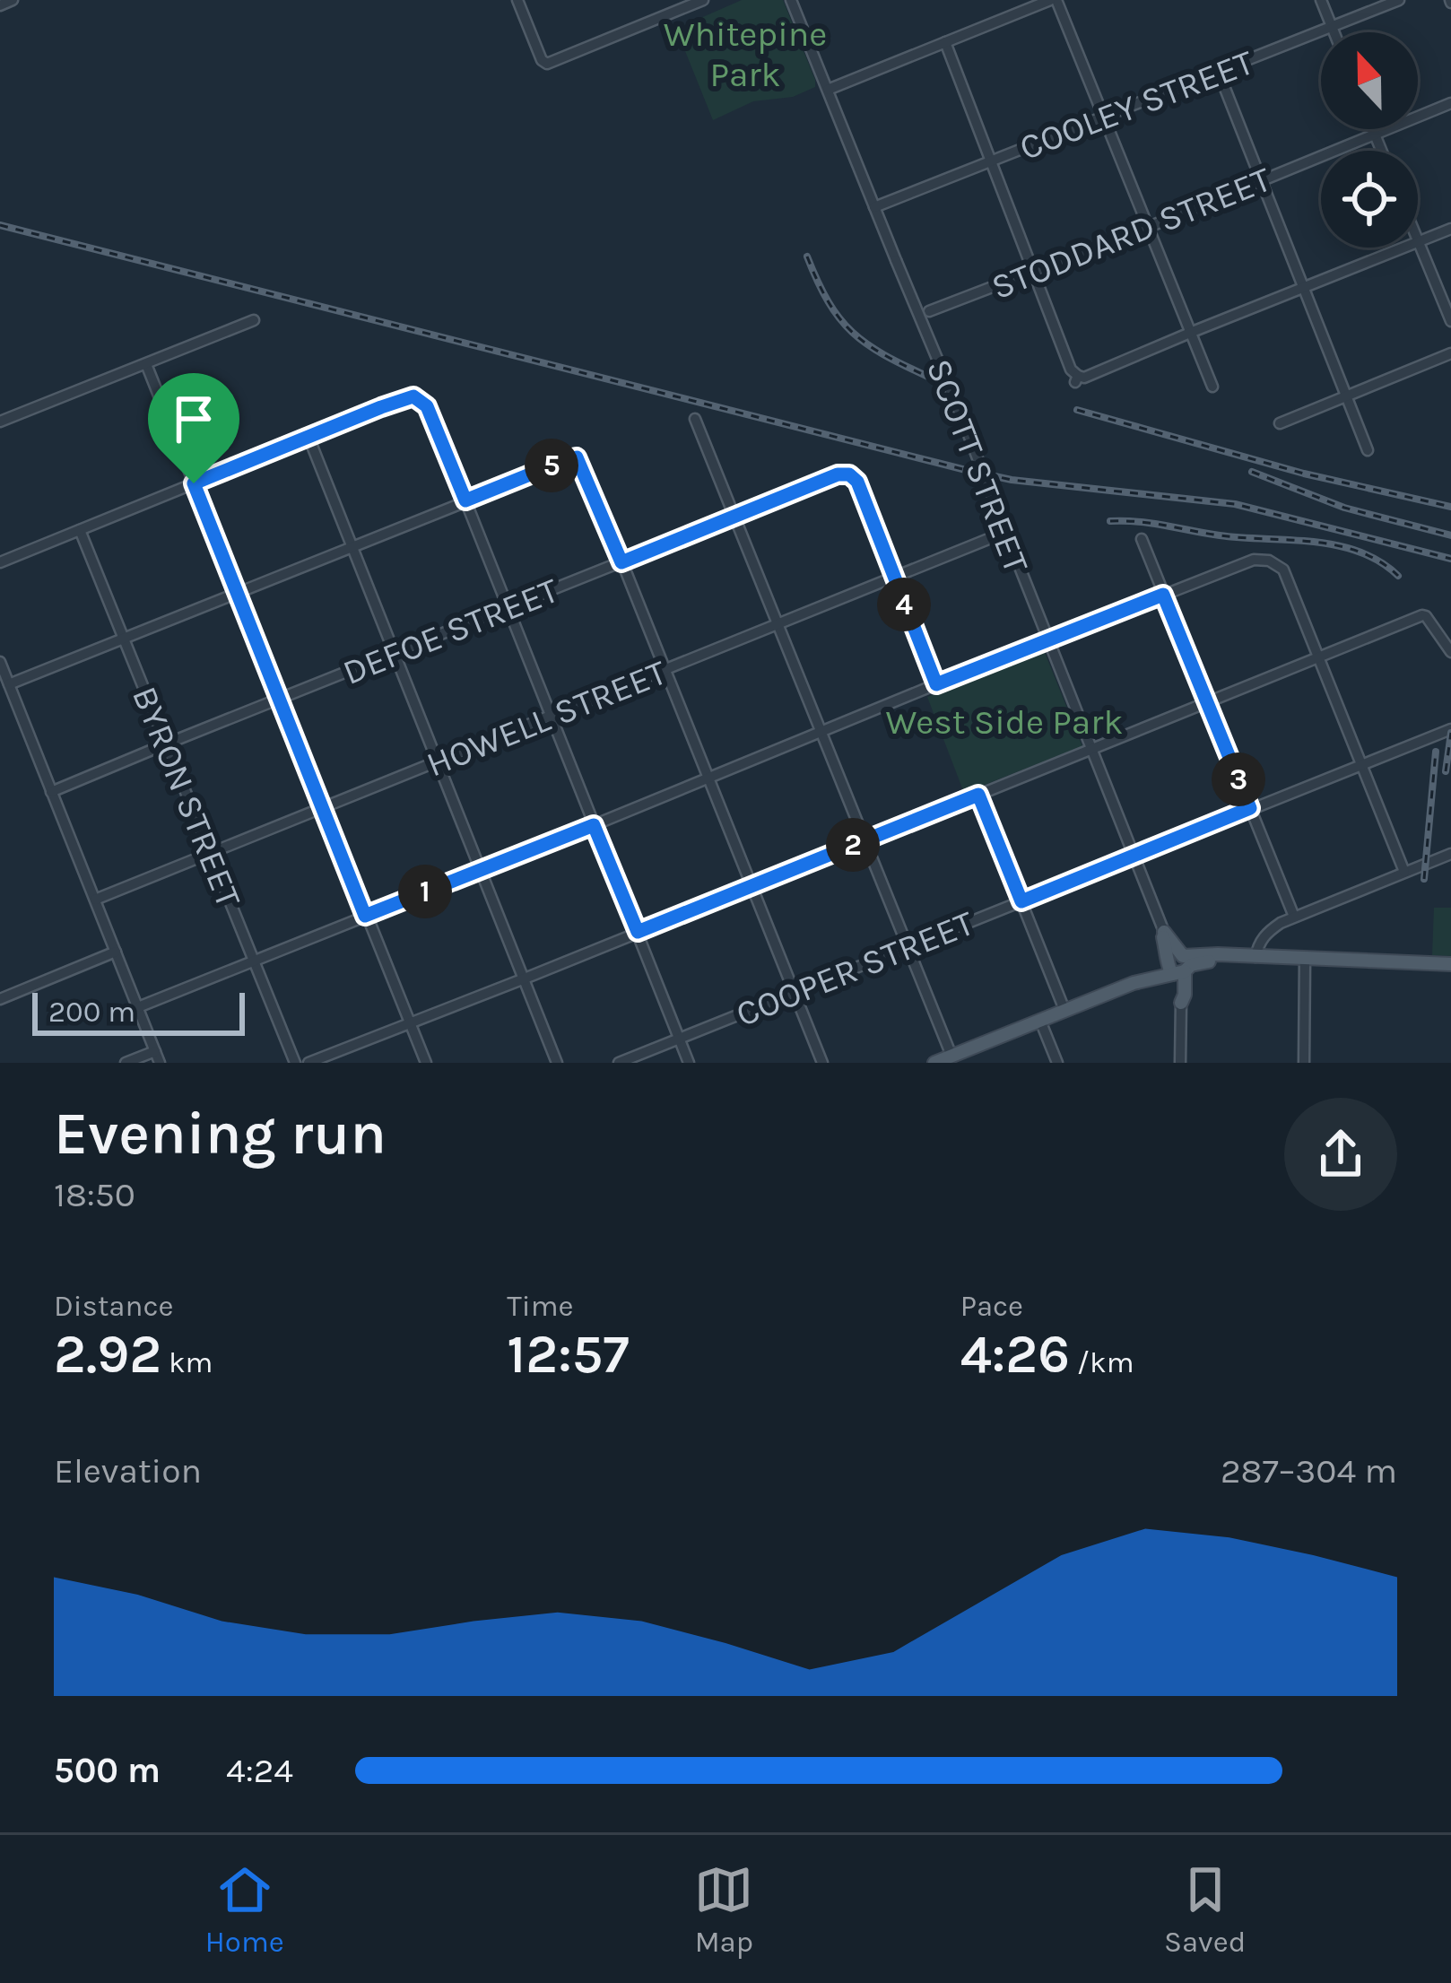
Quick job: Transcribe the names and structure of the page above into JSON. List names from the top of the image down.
{
  "streets": {
    "street": [
      "COOLEY STREET",
      "STODDARD STREET",
      "SCOTT STREET",
      "DEFOE STREET",
      "HOWELL STREET",
      "BYRON STREET",
      "COOPER STREET"
    ]
  },
  "crossings": [
    ["COOLEY STREET", "SCOTT STREET"],
    ["SCOTT STREET", "HOWELL STREET"],
    ["SCOTT STREET", "COOPER STREET"],
    ["DEFOE STREET", "HOWELL STREET"],
    ["DEFOE STREET", "BYRON STREET"],
    ["HOWELL STREET", "BYRON STREET"]
  ],
  "parks": ["Whitepine Park", "West Side Park"],
  "scale_bar": "200 m",
  "north": "top",
  "page": {
    "pins": [
      "5",
      "4",
      "3",
      "2",
      "1"
    ],
    "scale": "200 m",
    "heading": ["Evening run", "18:50"],
    "stats": [
      ["Distance", "2.92 km"],
      ["Time", "12:57"],
      ["Pace", "4:26 /km"]
    ],
    "chart": ["Elevation", "287–304 m"],
    "list": [
      {
        "name": "500 m",
        "note": "4:24"
      }
    ],
    "tabs": ["Home", "Map", "Saved"]
  }
}
